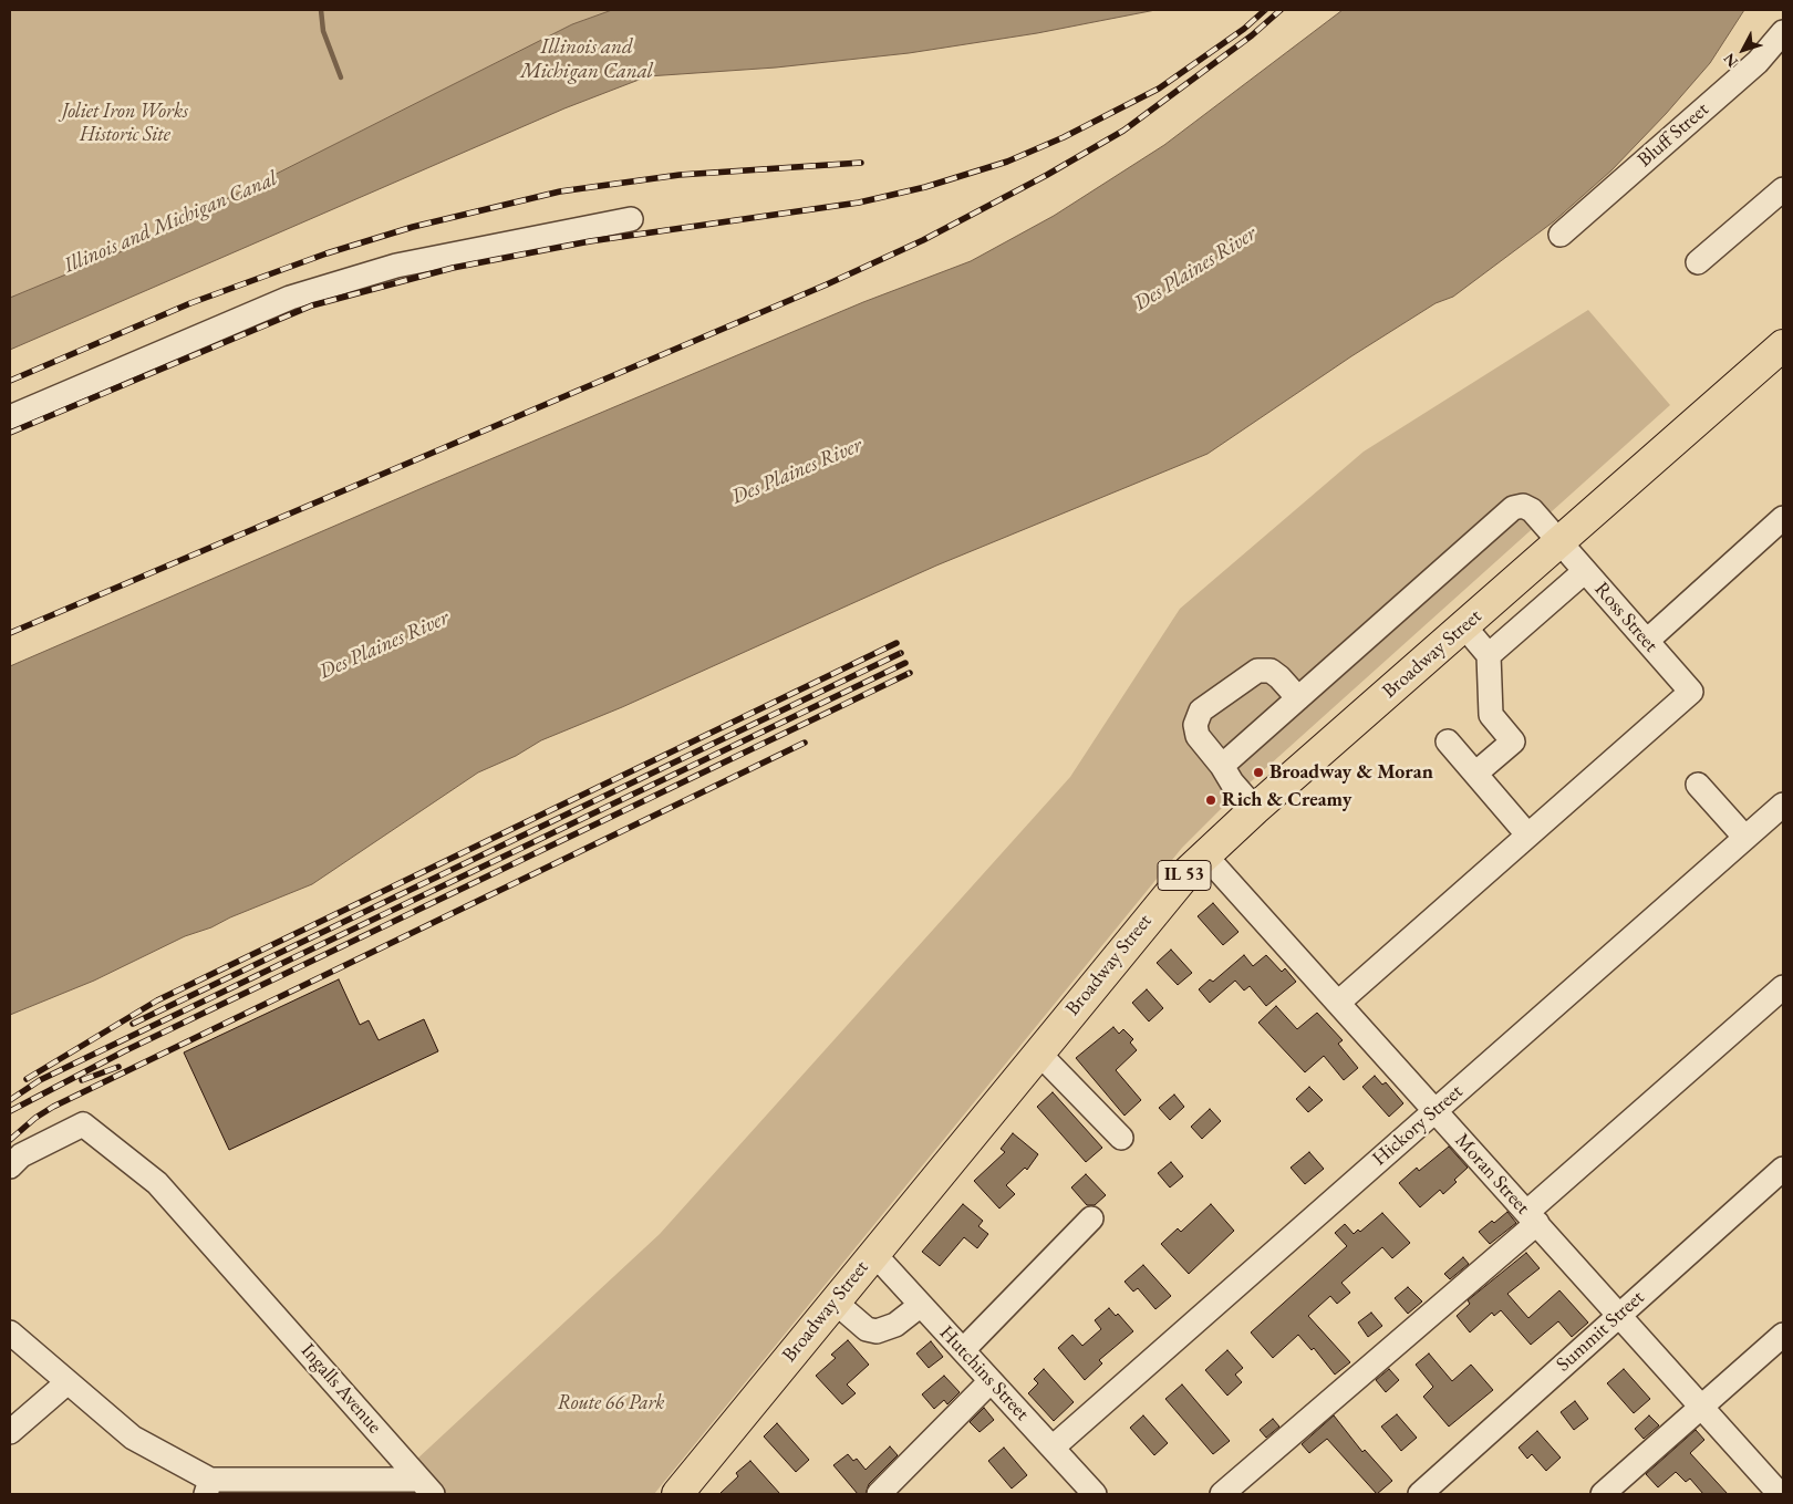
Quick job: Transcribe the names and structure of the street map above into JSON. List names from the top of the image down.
{
  "streets": {
    "main road": ["Broadway Street", "IL 53"],
    "street": [
      "Bluff Street",
      "Ross Street",
      "Hickory Street",
      "Moran Street",
      "Summit Street",
      "Hutchins Street",
      "Ingalls Avenue"
    ]
  },
  "crossings": [
    ["Ross Street", "Broadway Street"],
    ["Broadway Street", "Moran Street"],
    ["Broadway Street", "Hutchins Street"],
    ["Hickory Street", "Moran Street"],
    ["Hickory Street", "Hutchins Street"],
    ["Moran Street", "Summit Street"]
  ],
  "water": ["Illinois and Michigan Canal", "Des Plaines River"],
  "parks": ["Joliet Iron Works Historic Site", "Route 66 Park"],
  "places": ["Broadway & Moran", "Rich & Creamy"],
  "north": "bottom left"
}
